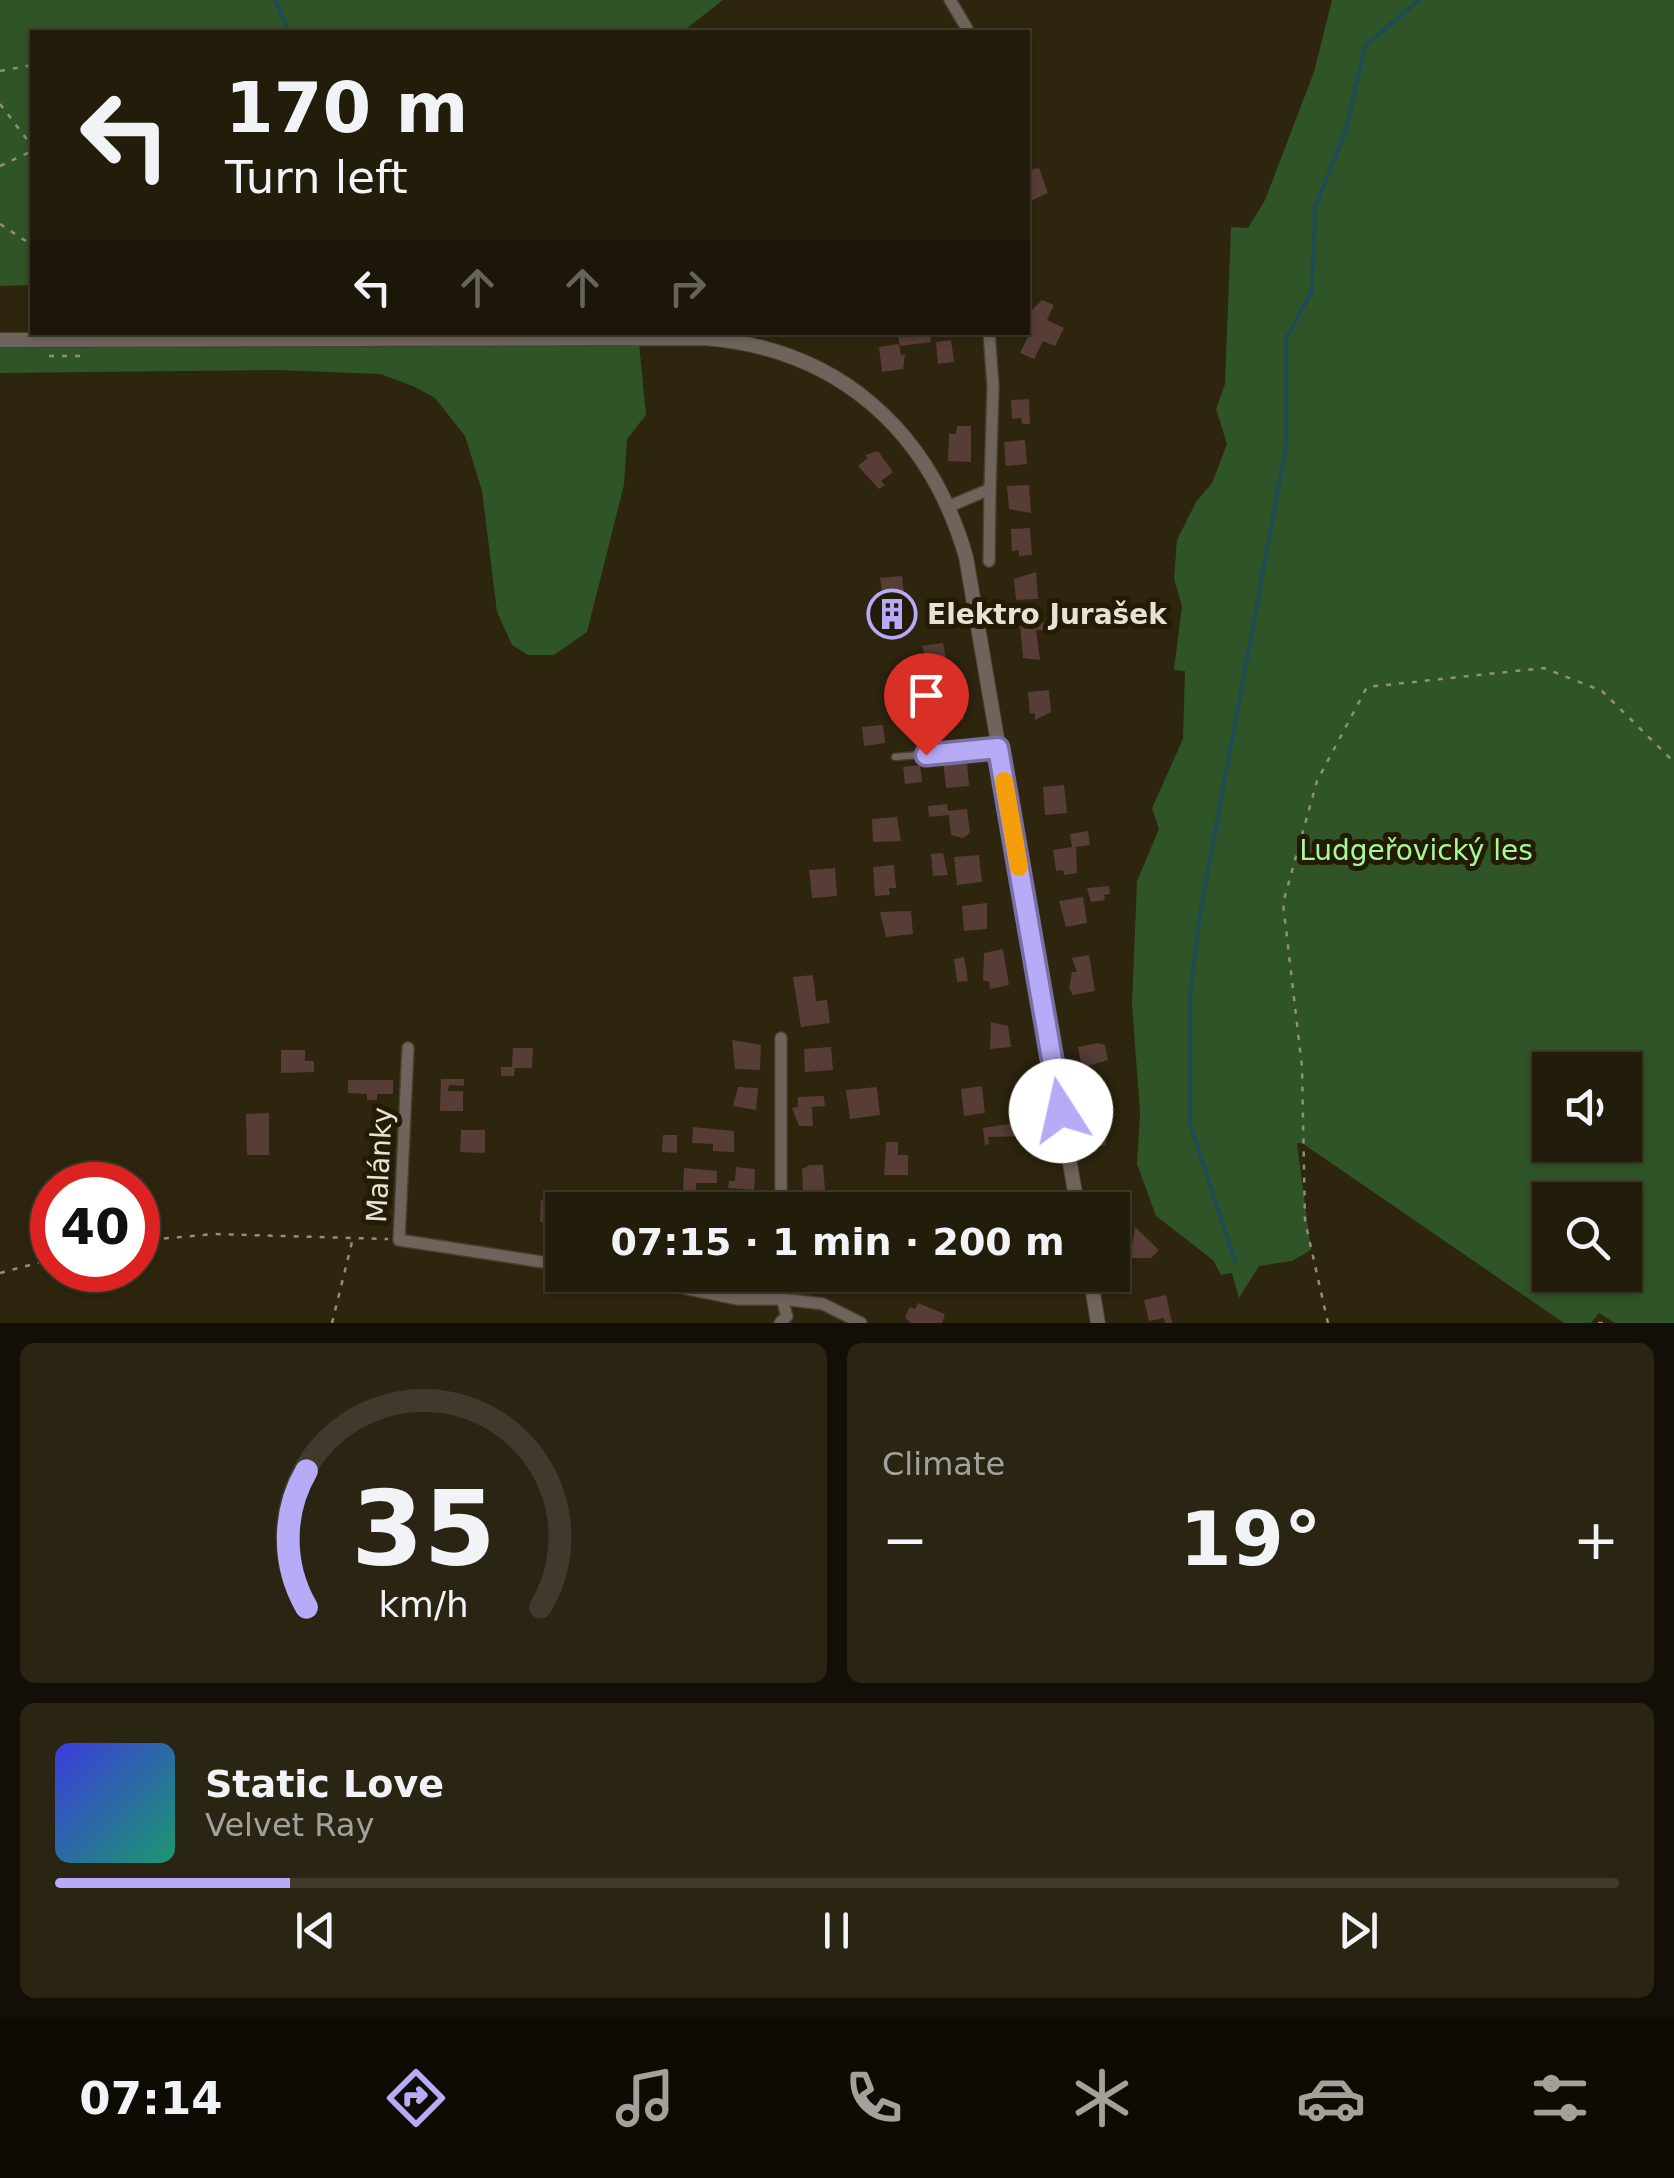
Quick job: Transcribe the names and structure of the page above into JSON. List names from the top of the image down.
{
  "streets": {
    "street": ["Malánky"]
  },
  "parks": ["Ludgeřovický les"],
  "places": {
    "building": ["Elektro Jurašek"]
  },
  "page": {
    "turn": ["170 m", "Turn left"],
    "limit": "40",
    "trip": "07:15 · 1 min · 200 m",
    "tile": "Climate",
    "heat": ["−", "19°", "+"],
    "song": ["Static Love", "Velvet Ray"],
    "tabs": "07:14",
    "gauge": ["35", "km/h"]
  }
}
